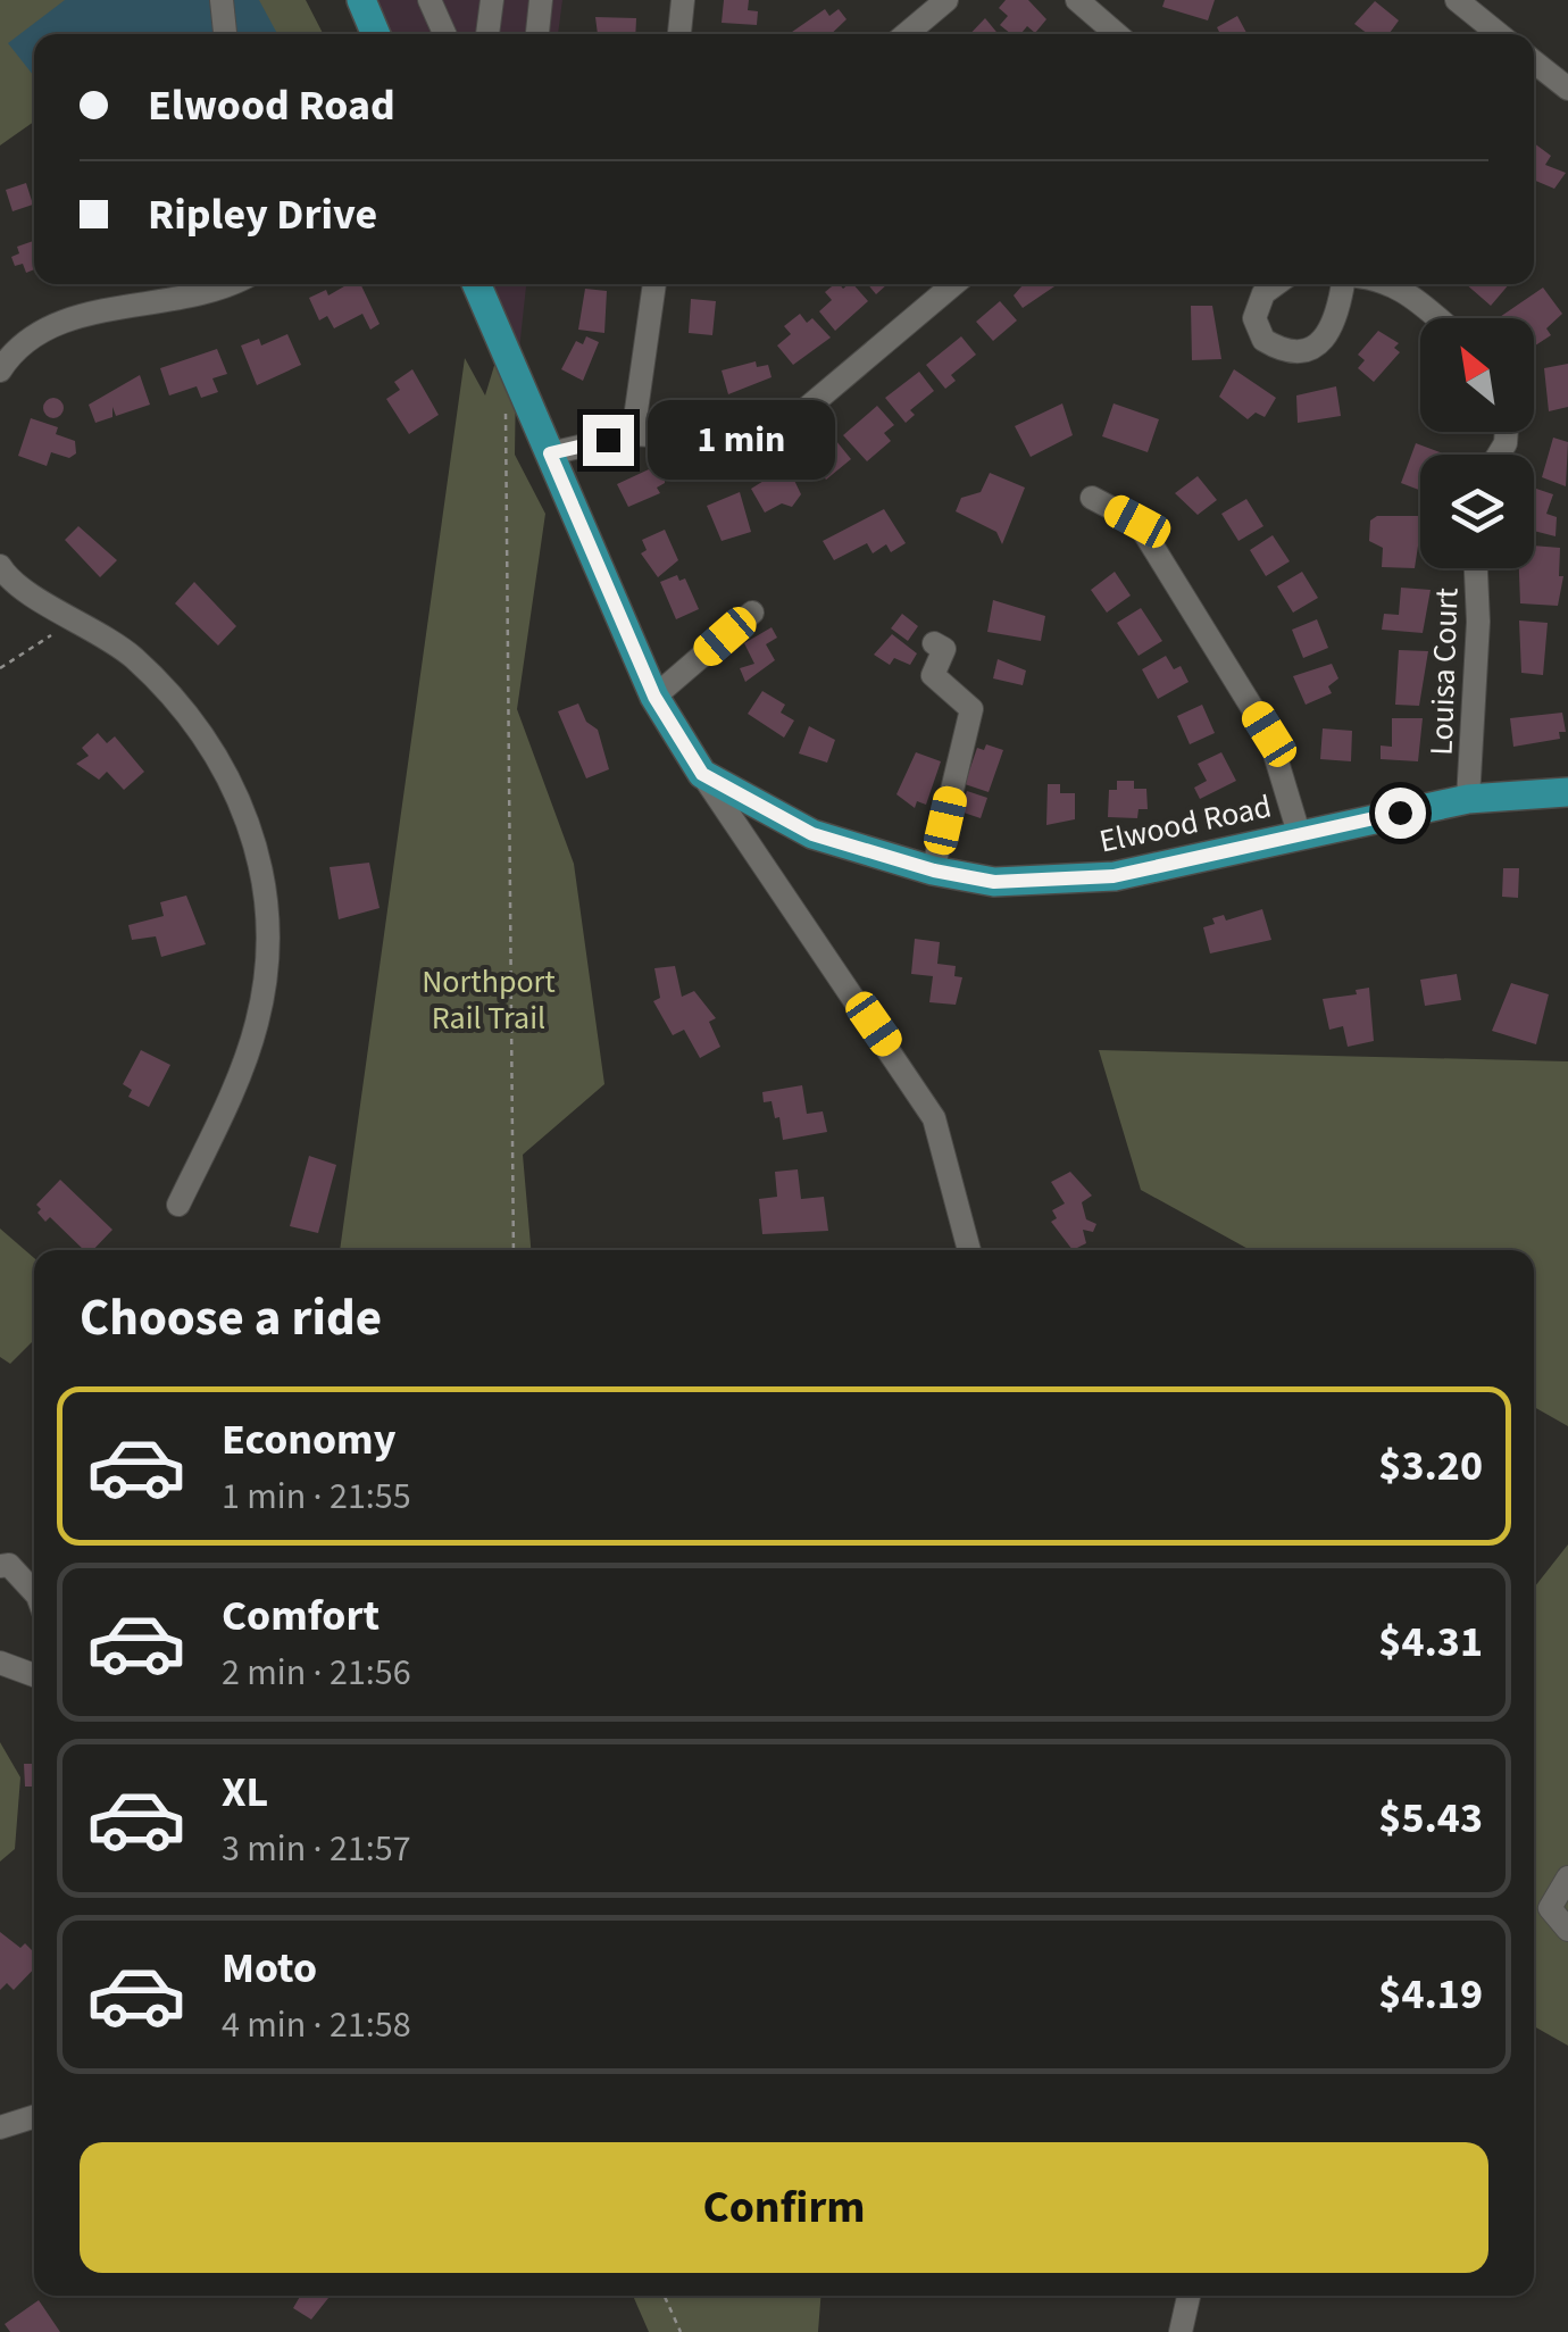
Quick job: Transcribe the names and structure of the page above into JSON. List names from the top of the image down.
{
  "streets": {
    "main road": ["Elwood Road"],
    "street": ["Louisa Court"]
  },
  "crossings": [
    ["Louisa Court", "Elwood Road"]
  ],
  "parks": ["Northport Rail Trail"],
  "north": "top left",
  "page": {
    "banner": ["Elwood Road", "Ripley Drive"],
    "bubble": "1 min",
    "heading": "Choose a ride",
    "list": [
      {
        "name": "Economy",
        "note": "1 min · 21:55",
        "value": "$3.20"
      },
      {
        "name": "Comfort",
        "note": "2 min · 21:56",
        "value": "$4.31"
      },
      {
        "name": "XL",
        "note": "3 min · 21:57",
        "value": "$5.43"
      },
      {
        "name": "Moto",
        "note": "4 min · 21:58",
        "value": "$4.19"
      }
    ],
    "buttons": "Confirm"
  }
}
